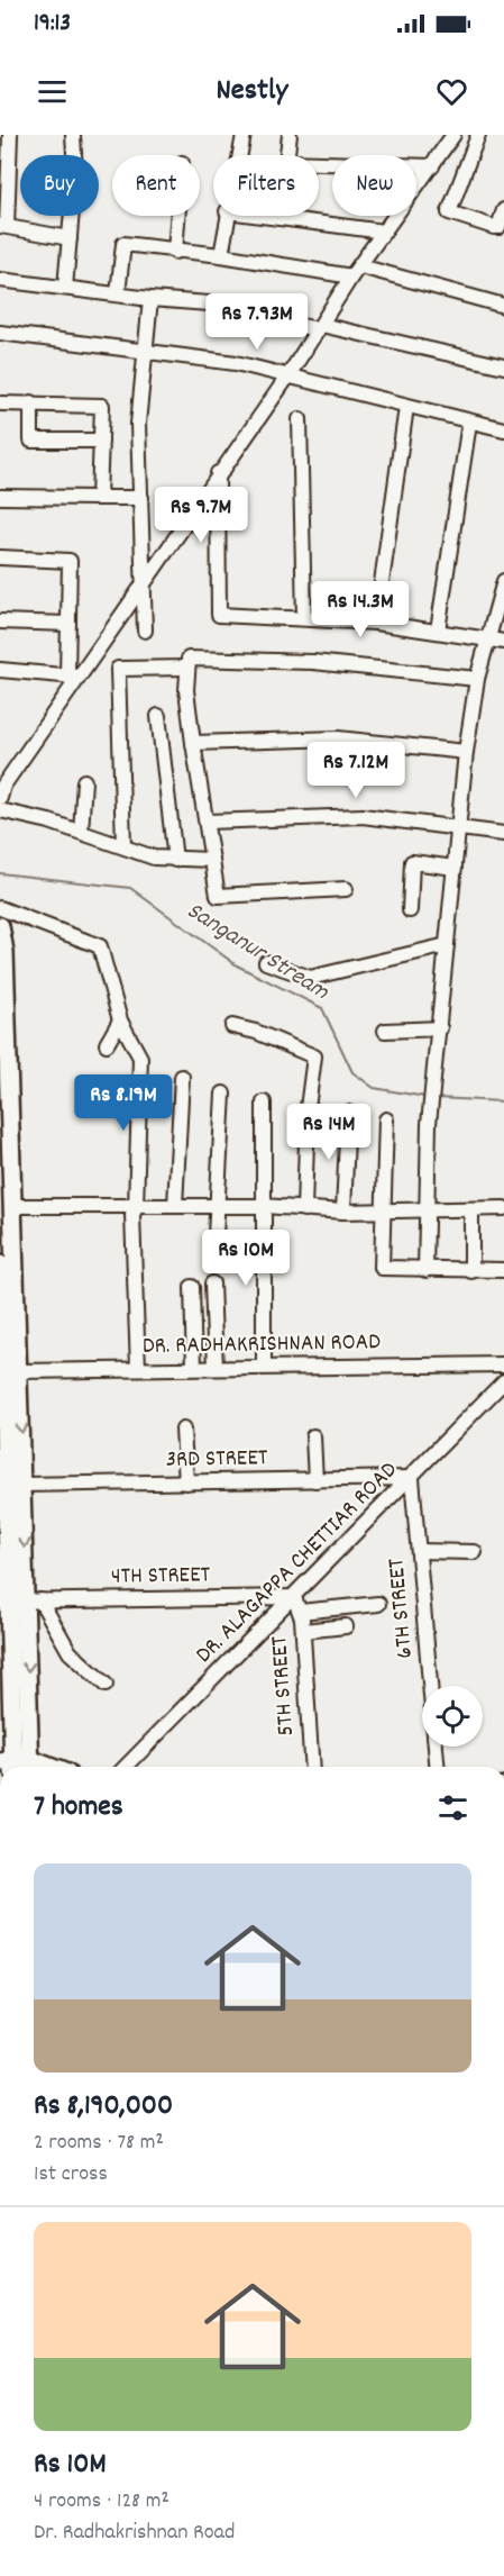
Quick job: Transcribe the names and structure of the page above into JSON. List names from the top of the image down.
{
  "streets": {
    "street": [
      "DR. RADHAKRISHNAN ROAD",
      "3RD STREET",
      "DR. ALAGAPPA CHETTIAR ROAD",
      "4TH STREET",
      "6TH STREET",
      "5TH STREET"
    ]
  },
  "crossings": [
    ["3RD STREET", "DR. ALAGAPPA CHETTIAR ROAD"],
    ["3RD STREET", "6TH STREET"],
    ["DR. ALAGAPPA CHETTIAR ROAD", "4TH STREET"],
    ["DR. ALAGAPPA CHETTIAR ROAD", "6TH STREET"],
    ["DR. ALAGAPPA CHETTIAR ROAD", "5TH STREET"],
    ["4TH STREET", "5TH STREET"]
  ],
  "water": ["Sanganur Stream"],
  "page": {
    "status": "19:13",
    "header": "Nestly",
    "chip": [
      "Buy",
      "Rent",
      "Filters",
      "New"
    ],
    "price": [
      "Rs 7.93M",
      "Rs 9.7M",
      "Rs 14.3M",
      "Rs 7.12M",
      "Rs 8.19M",
      "Rs 14M",
      "Rs 10M"
    ],
    "heading": "7 homes",
    "list": [
      {
        "name": "Rs 8,190,000",
        "note": "2 rooms · 78 m² · 1st cross"
      },
      {
        "name": "Rs 10M",
        "note": "4 rooms · 128 m² · Dr. Radhakrishnan Road"
      }
    ]
  }
}
